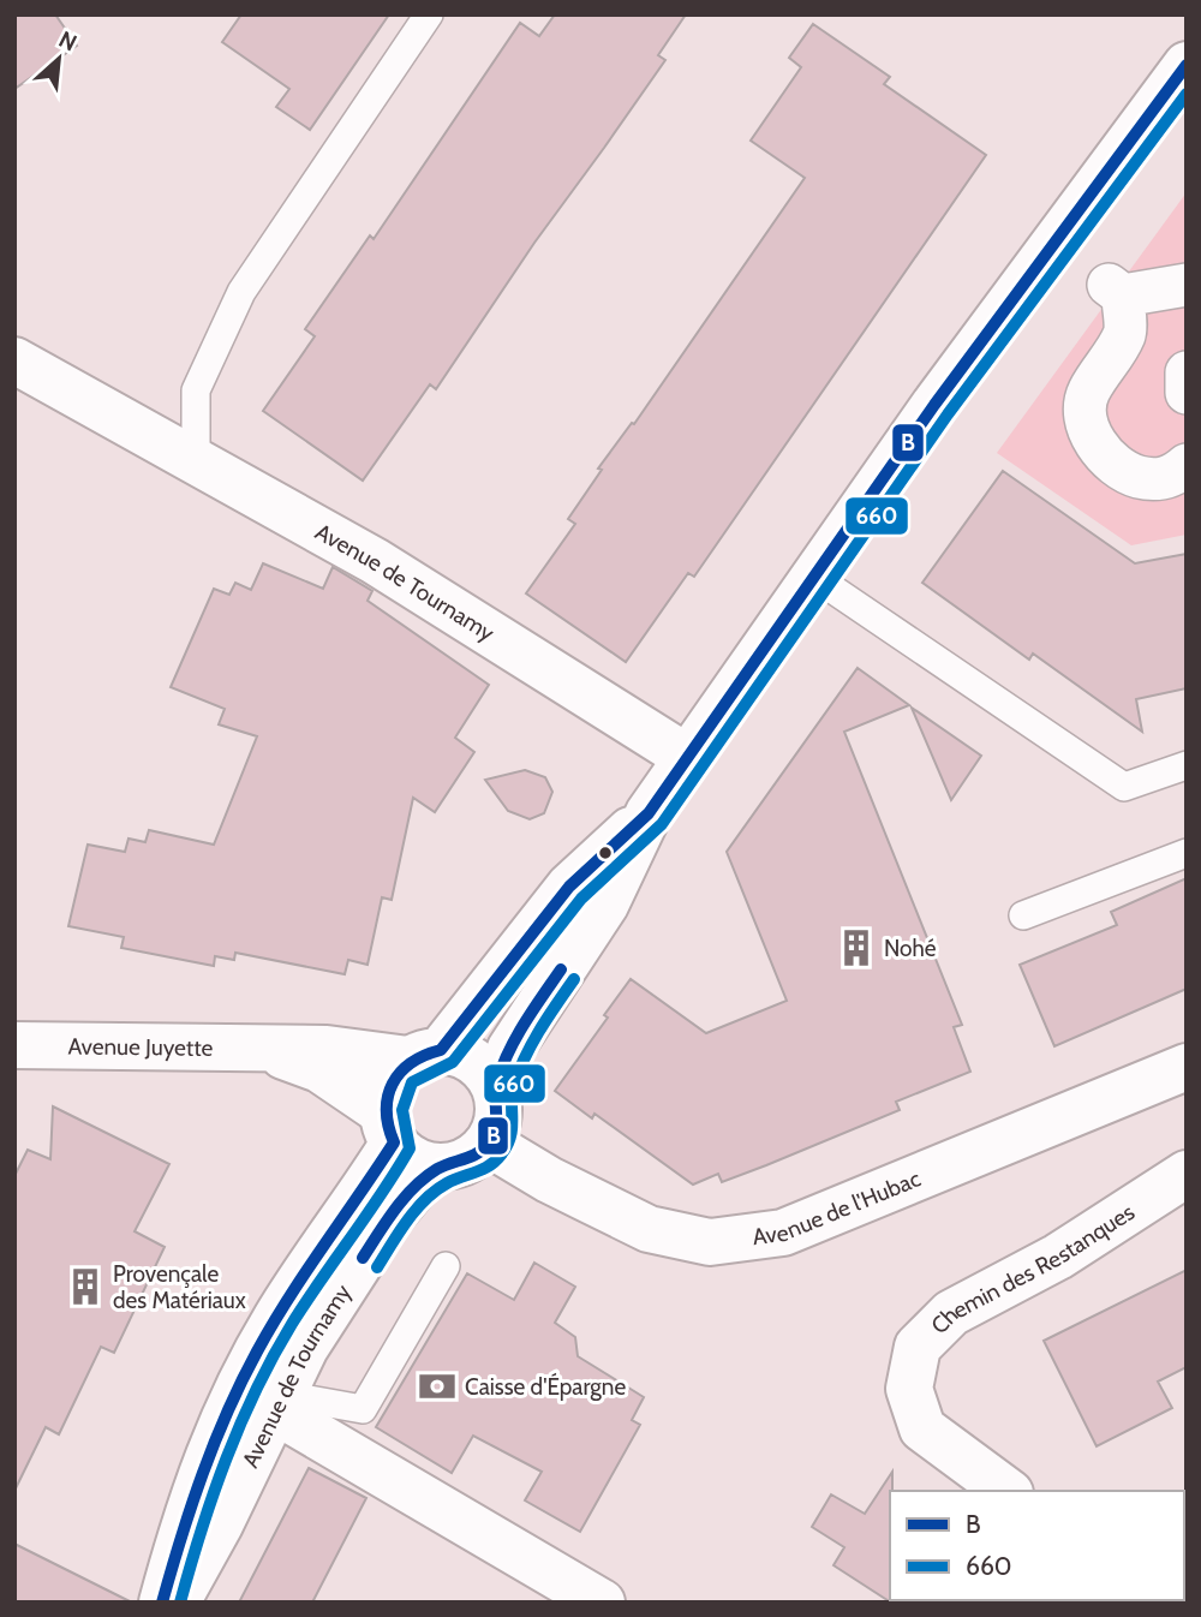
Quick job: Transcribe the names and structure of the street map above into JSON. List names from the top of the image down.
{
  "streets": {
    "street": [
      "Avenue de Tournamy",
      "Avenue Juyette",
      "Avenue de l'Hubac",
      "Chemin des Restanques"
    ]
  },
  "crossings": [
    ["Avenue de Tournamy", "Avenue Juyette"],
    ["Avenue de Tournamy", "Avenue de l'Hubac"],
    ["Avenue Juyette", "Avenue de l'Hubac"]
  ],
  "places": {
    "building": ["Nohé", "Provençale des Matériaux"],
    "bank": ["Caisse d'Épargne"]
  },
  "lines": ["transit line B", "transit line 660"],
  "legend": ["B", "660"],
  "north": "top right"
}
